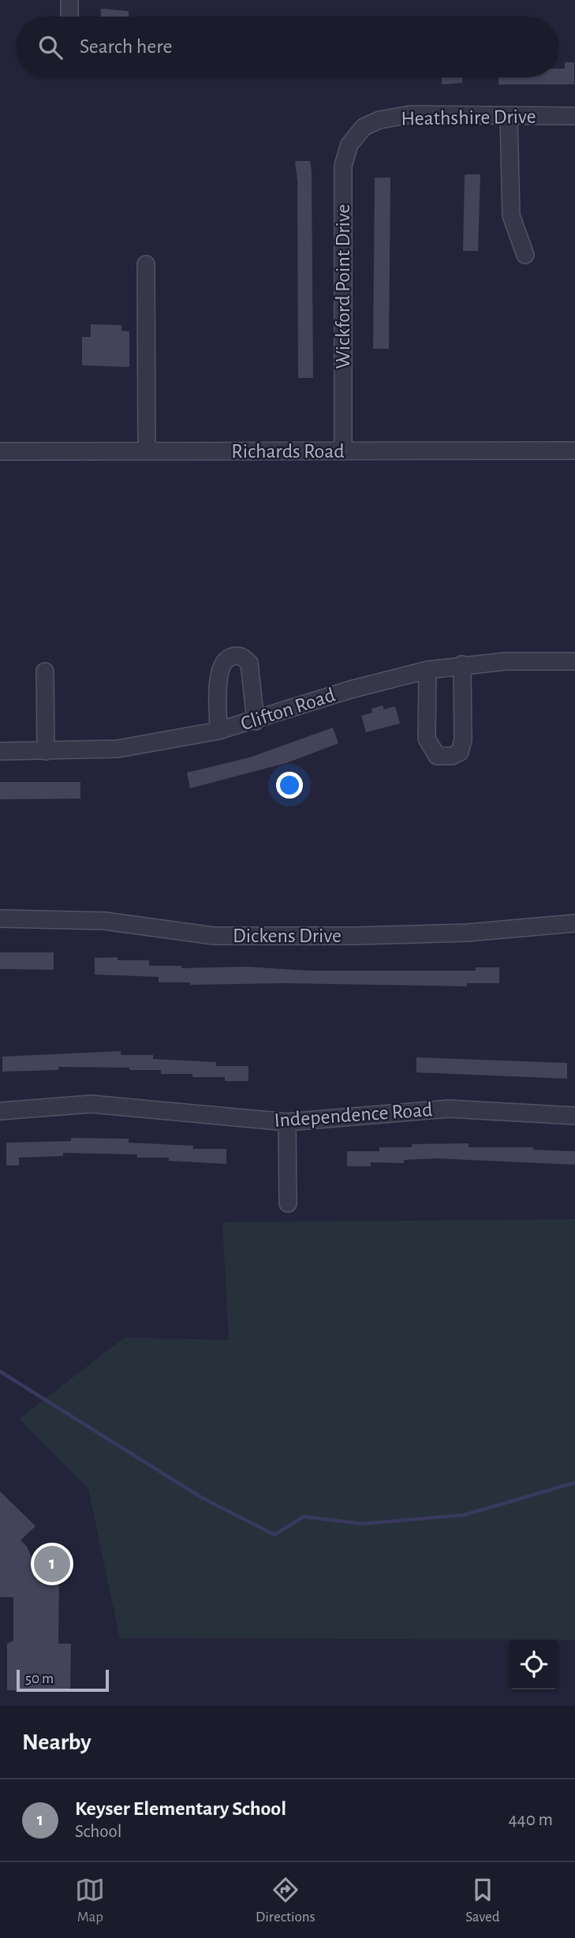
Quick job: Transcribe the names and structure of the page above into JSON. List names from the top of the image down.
{
  "streets": {
    "street": [
      "Heathshire Drive",
      "Wickford Point Drive",
      "Richards Road",
      "Clifton Road",
      "Dickens Drive",
      "Independence Road"
    ]
  },
  "crossings": [
    ["Heathshire Drive", "Wickford Point Drive"],
    ["Wickford Point Drive", "Richards Road"]
  ],
  "scale_bar": "50 m",
  "page": {
    "search": "Search here",
    "pins": "1",
    "scale": "50 m",
    "heading": "Nearby",
    "list": [
      {
        "mark": "1",
        "name": "Keyser Elementary School",
        "note": "School",
        "value": "440 m"
      }
    ],
    "nav": ["Map", "Directions", "Saved"]
  }
}
